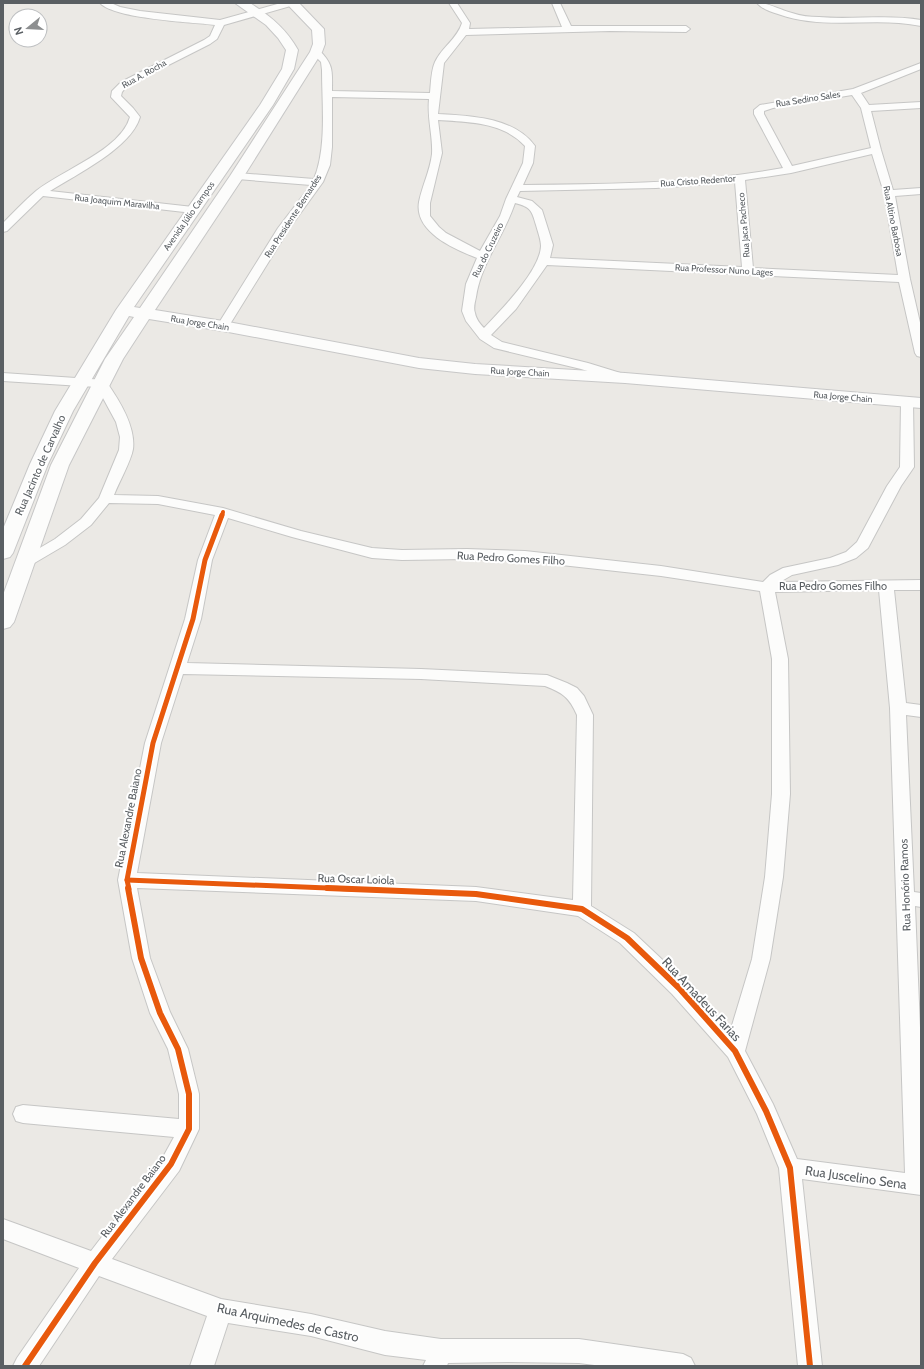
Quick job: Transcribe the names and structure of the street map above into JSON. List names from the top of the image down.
{
  "streets": {
    "street": [
      "Rua A. Rocha",
      "Rua Sedino Sales",
      "Rua Cristo Redentor",
      "Rua Joaquim Maravilha",
      "Avenida Júlio Campos",
      "Rua Presidente Bernardes",
      "Rua Altino Barbosa",
      "Rua Jaca Pacheco",
      "Rua do Cruzeiro",
      "Rua Professor Nuno Lages",
      "Rua Jorge Chain",
      "Rua Jacinto de Carvalho",
      "Rua Pedro Gomes Filho",
      "Rua Alexandre Baiano",
      "Rua Oscar Loiola",
      "Rua Honório Ramos",
      "Rua Amadeus Farias",
      "Rua Juscelino Sena",
      "Rua Arquimedes de Castro"
    ]
  },
  "crossings": [
    ["Rua A. Rocha", "Rua Joaquim Maravilha"],
    ["Rua Sedino Sales", "Rua Cristo Redentor"],
    ["Rua Sedino Sales", "Rua Altino Barbosa"],
    ["Rua Cristo Redentor", "Rua Altino Barbosa"],
    ["Rua Cristo Redentor", "Rua Jaca Pacheco"],
    ["Rua Cristo Redentor", "Rua do Cruzeiro"],
    ["Rua Joaquim Maravilha", "Avenida Júlio Campos"],
    ["Avenida Júlio Campos", "Rua Jorge Chain"],
    ["Avenida Júlio Campos", "Rua Jacinto de Carvalho"],
    ["Rua Presidente Bernardes", "Rua Jorge Chain"],
    ["Rua Altino Barbosa", "Rua Professor Nuno Lages"],
    ["Rua Jaca Pacheco", "Rua Professor Nuno Lages"],
    ["Rua do Cruzeiro", "Rua Jorge Chain"],
    ["Rua Pedro Gomes Filho", "Rua Alexandre Baiano"],
    ["Rua Pedro Gomes Filho", "Rua Honório Ramos"],
    ["Rua Pedro Gomes Filho", "Rua Amadeus Farias"],
    ["Rua Alexandre Baiano", "Rua Oscar Loiola"],
    ["Rua Alexandre Baiano", "Rua Arquimedes de Castro"],
    ["Rua Oscar Loiola", "Rua Amadeus Farias"],
    ["Rua Honório Ramos", "Rua Juscelino Sena"],
    ["Rua Amadeus Farias", "Rua Juscelino Sena"]
  ],
  "north": "left"
}
